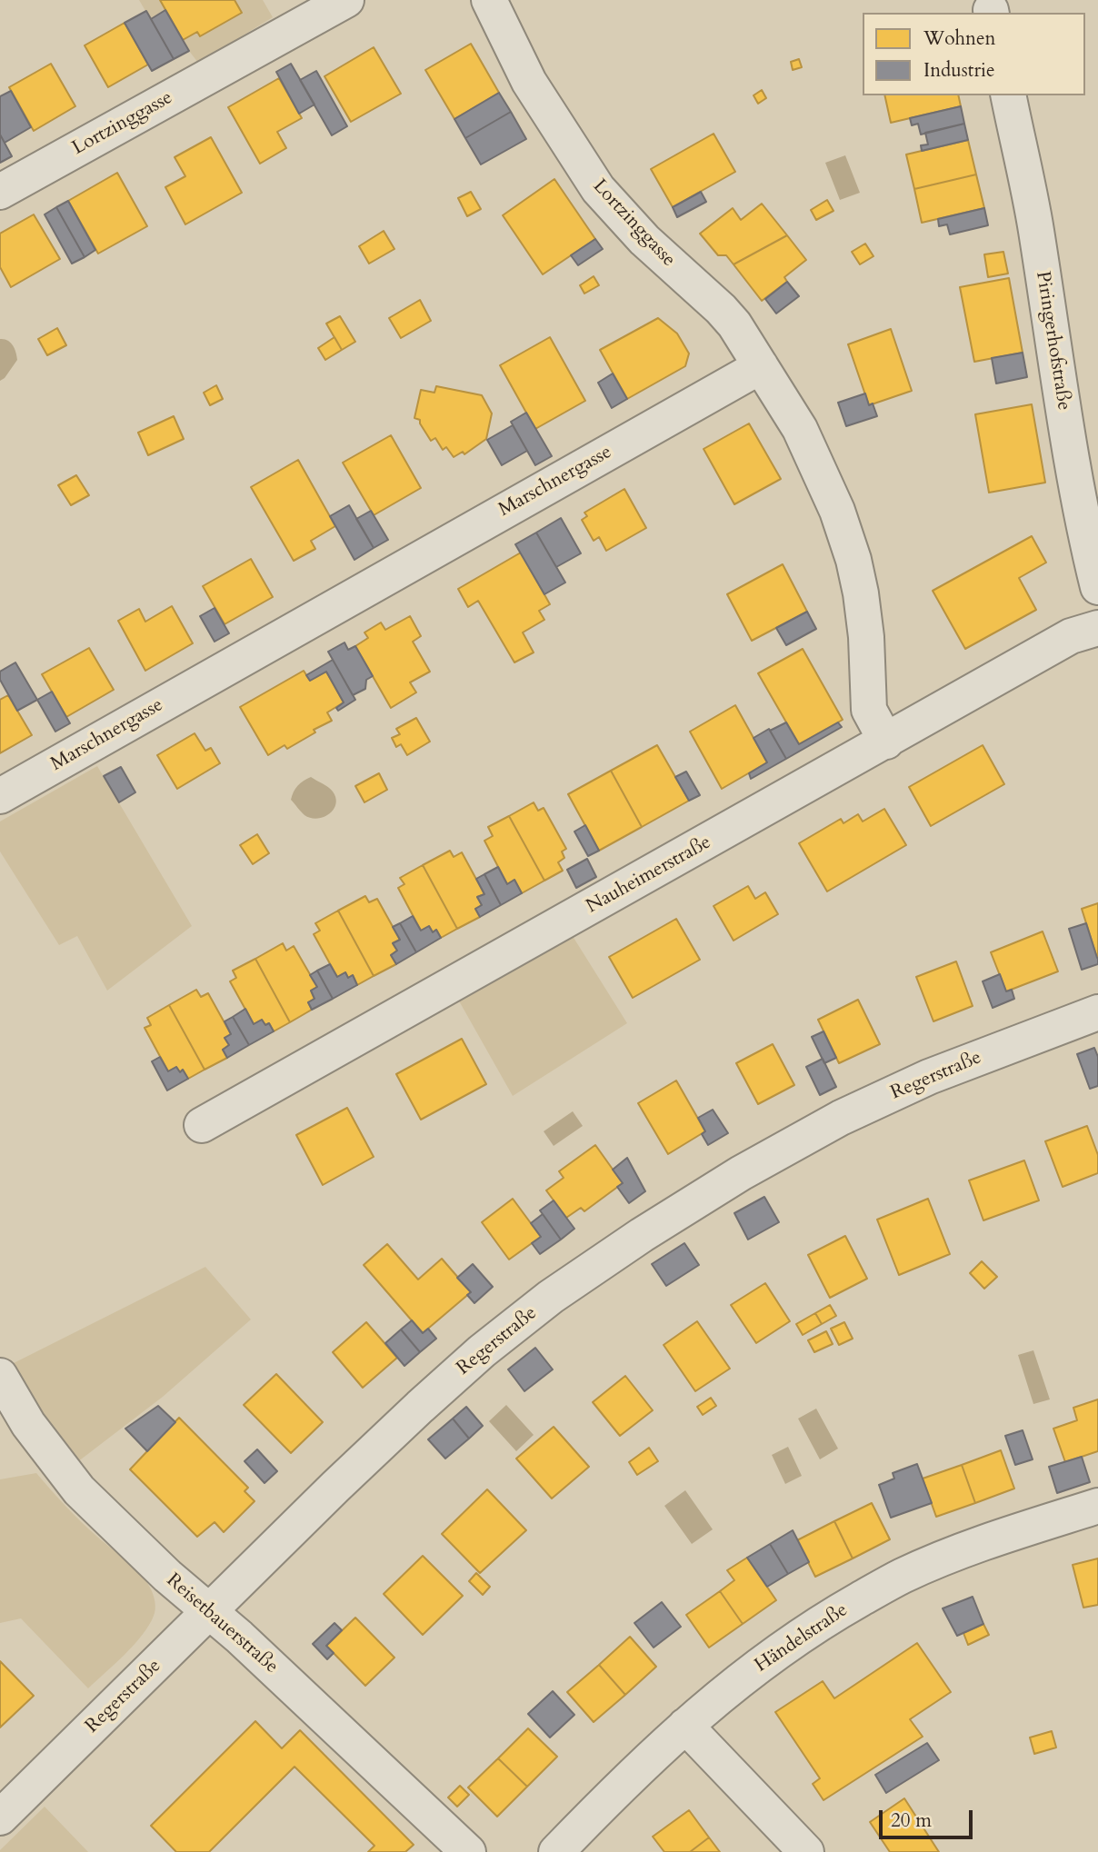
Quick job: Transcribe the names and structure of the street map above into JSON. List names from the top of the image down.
{
  "streets": {
    "street": [
      "Lortzinggasse",
      "Piringerhofstraße",
      "Marschnergasse",
      "Nauheimerstraße",
      "Regerstraße",
      "Reisetbauerstraße",
      "Händelstraße"
    ]
  },
  "crossings": [
    ["Lortzinggasse", "Marschnergasse"],
    ["Regerstraße", "Reisetbauerstraße"]
  ],
  "legend": ["Wohnen", "Industrie"],
  "scale_bar": "20 m"
}
